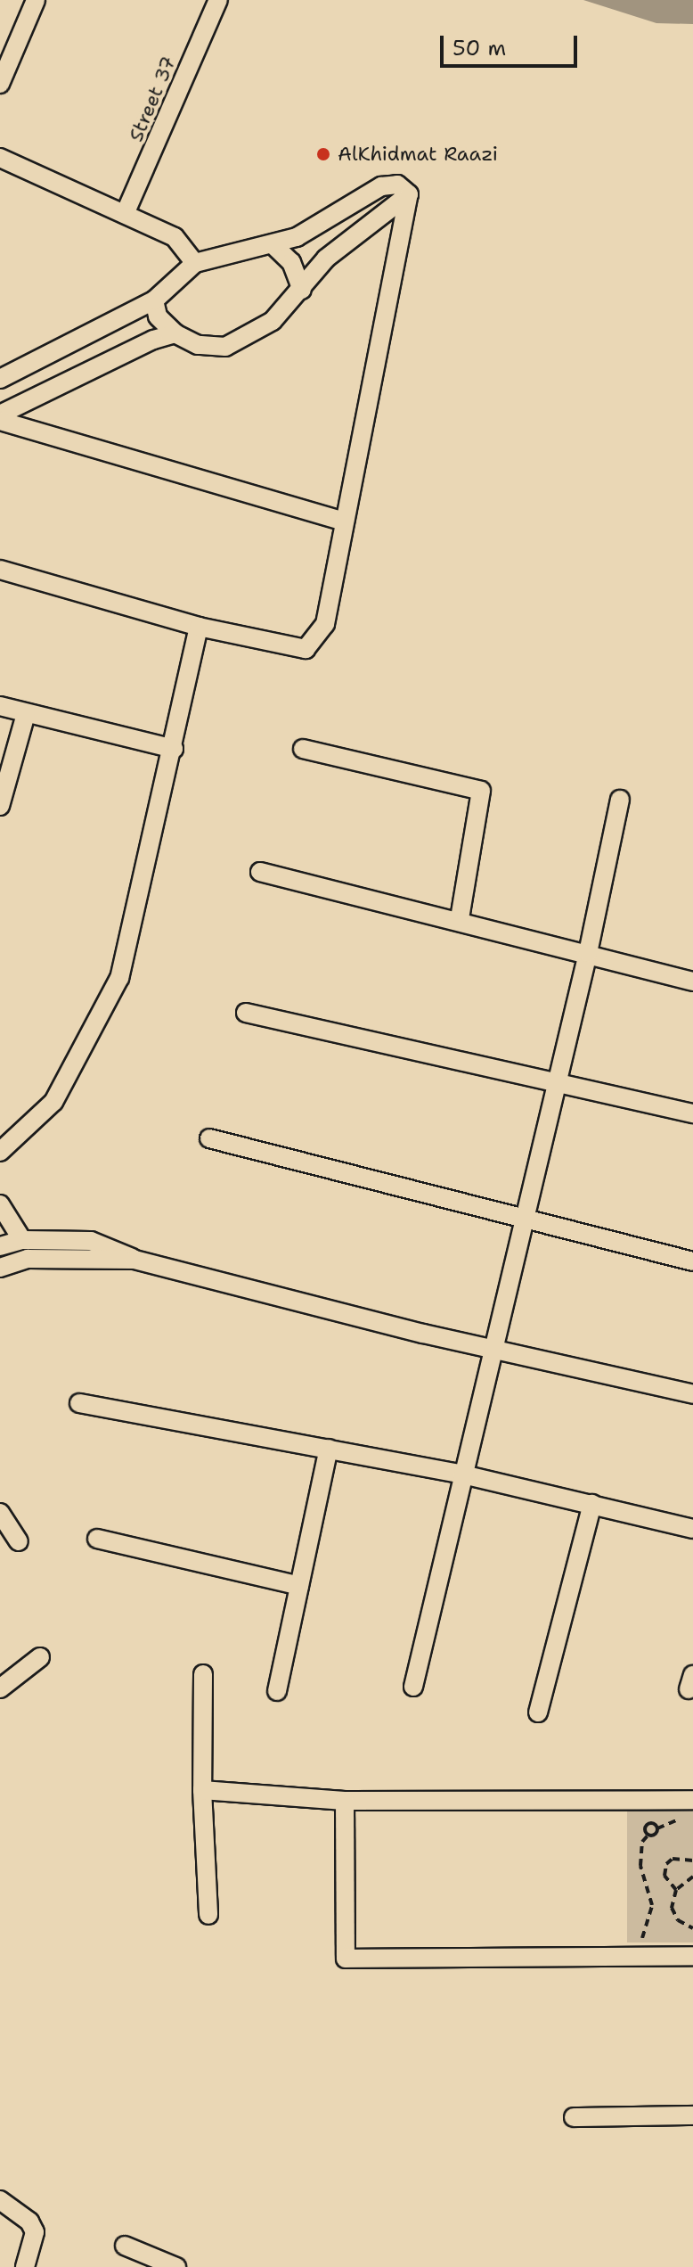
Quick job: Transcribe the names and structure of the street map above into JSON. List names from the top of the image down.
{
  "streets": {
    "street": ["Street 37"]
  },
  "places": ["AlKhidmat Raazi"],
  "scale_bar": "50 m"
}
